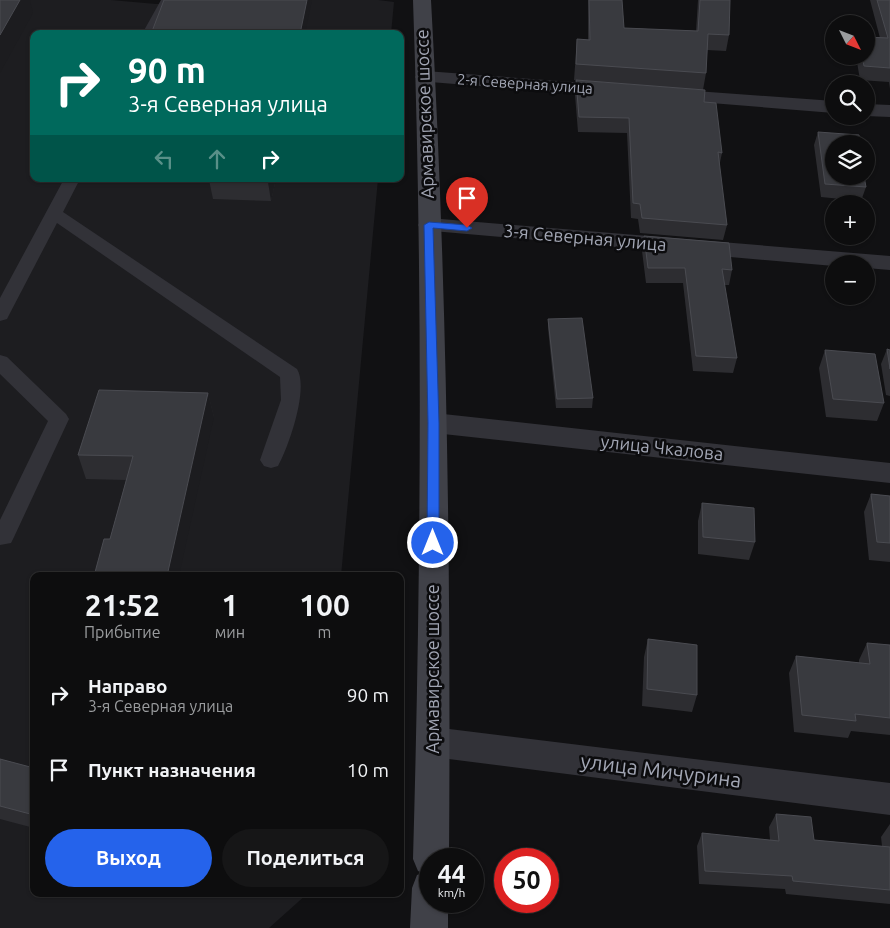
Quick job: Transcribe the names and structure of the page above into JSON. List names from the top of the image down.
{
  "streets": {
    "main road": ["Армавирское шоссе"],
    "street": [
      "2-я Северная улица",
      "3-я Северная улица",
      "улица Чкалова",
      "улица Мичурина"
    ]
  },
  "crossings": [
    ["2-я Северная улица", "Армавирское шоссе"],
    ["Армавирское шоссе", "3-я Северная улица"],
    ["Армавирское шоссе", "улица Чкалова"],
    ["Армавирское шоссе", "улица Мичурина"]
  ],
  "north": "bottom right",
  "page": {
    "map_buttons": ["+", "−"],
    "turn": ["90 m", "3-я Северная улица"],
    "eta": [
      "21:52",
      "Прибытие",
      "1",
      "мин",
      "100",
      "m"
    ],
    "list": [
      {
        "name": "Направо",
        "note": "3-я Северная улица",
        "value": "90 m"
      },
      {
        "name": "Пункт назначения",
        "value": "10 m"
      }
    ],
    "buttons": ["Выход", "Поделиться"],
    "speed": "44 km/h",
    "limit": "50"
  }
}
